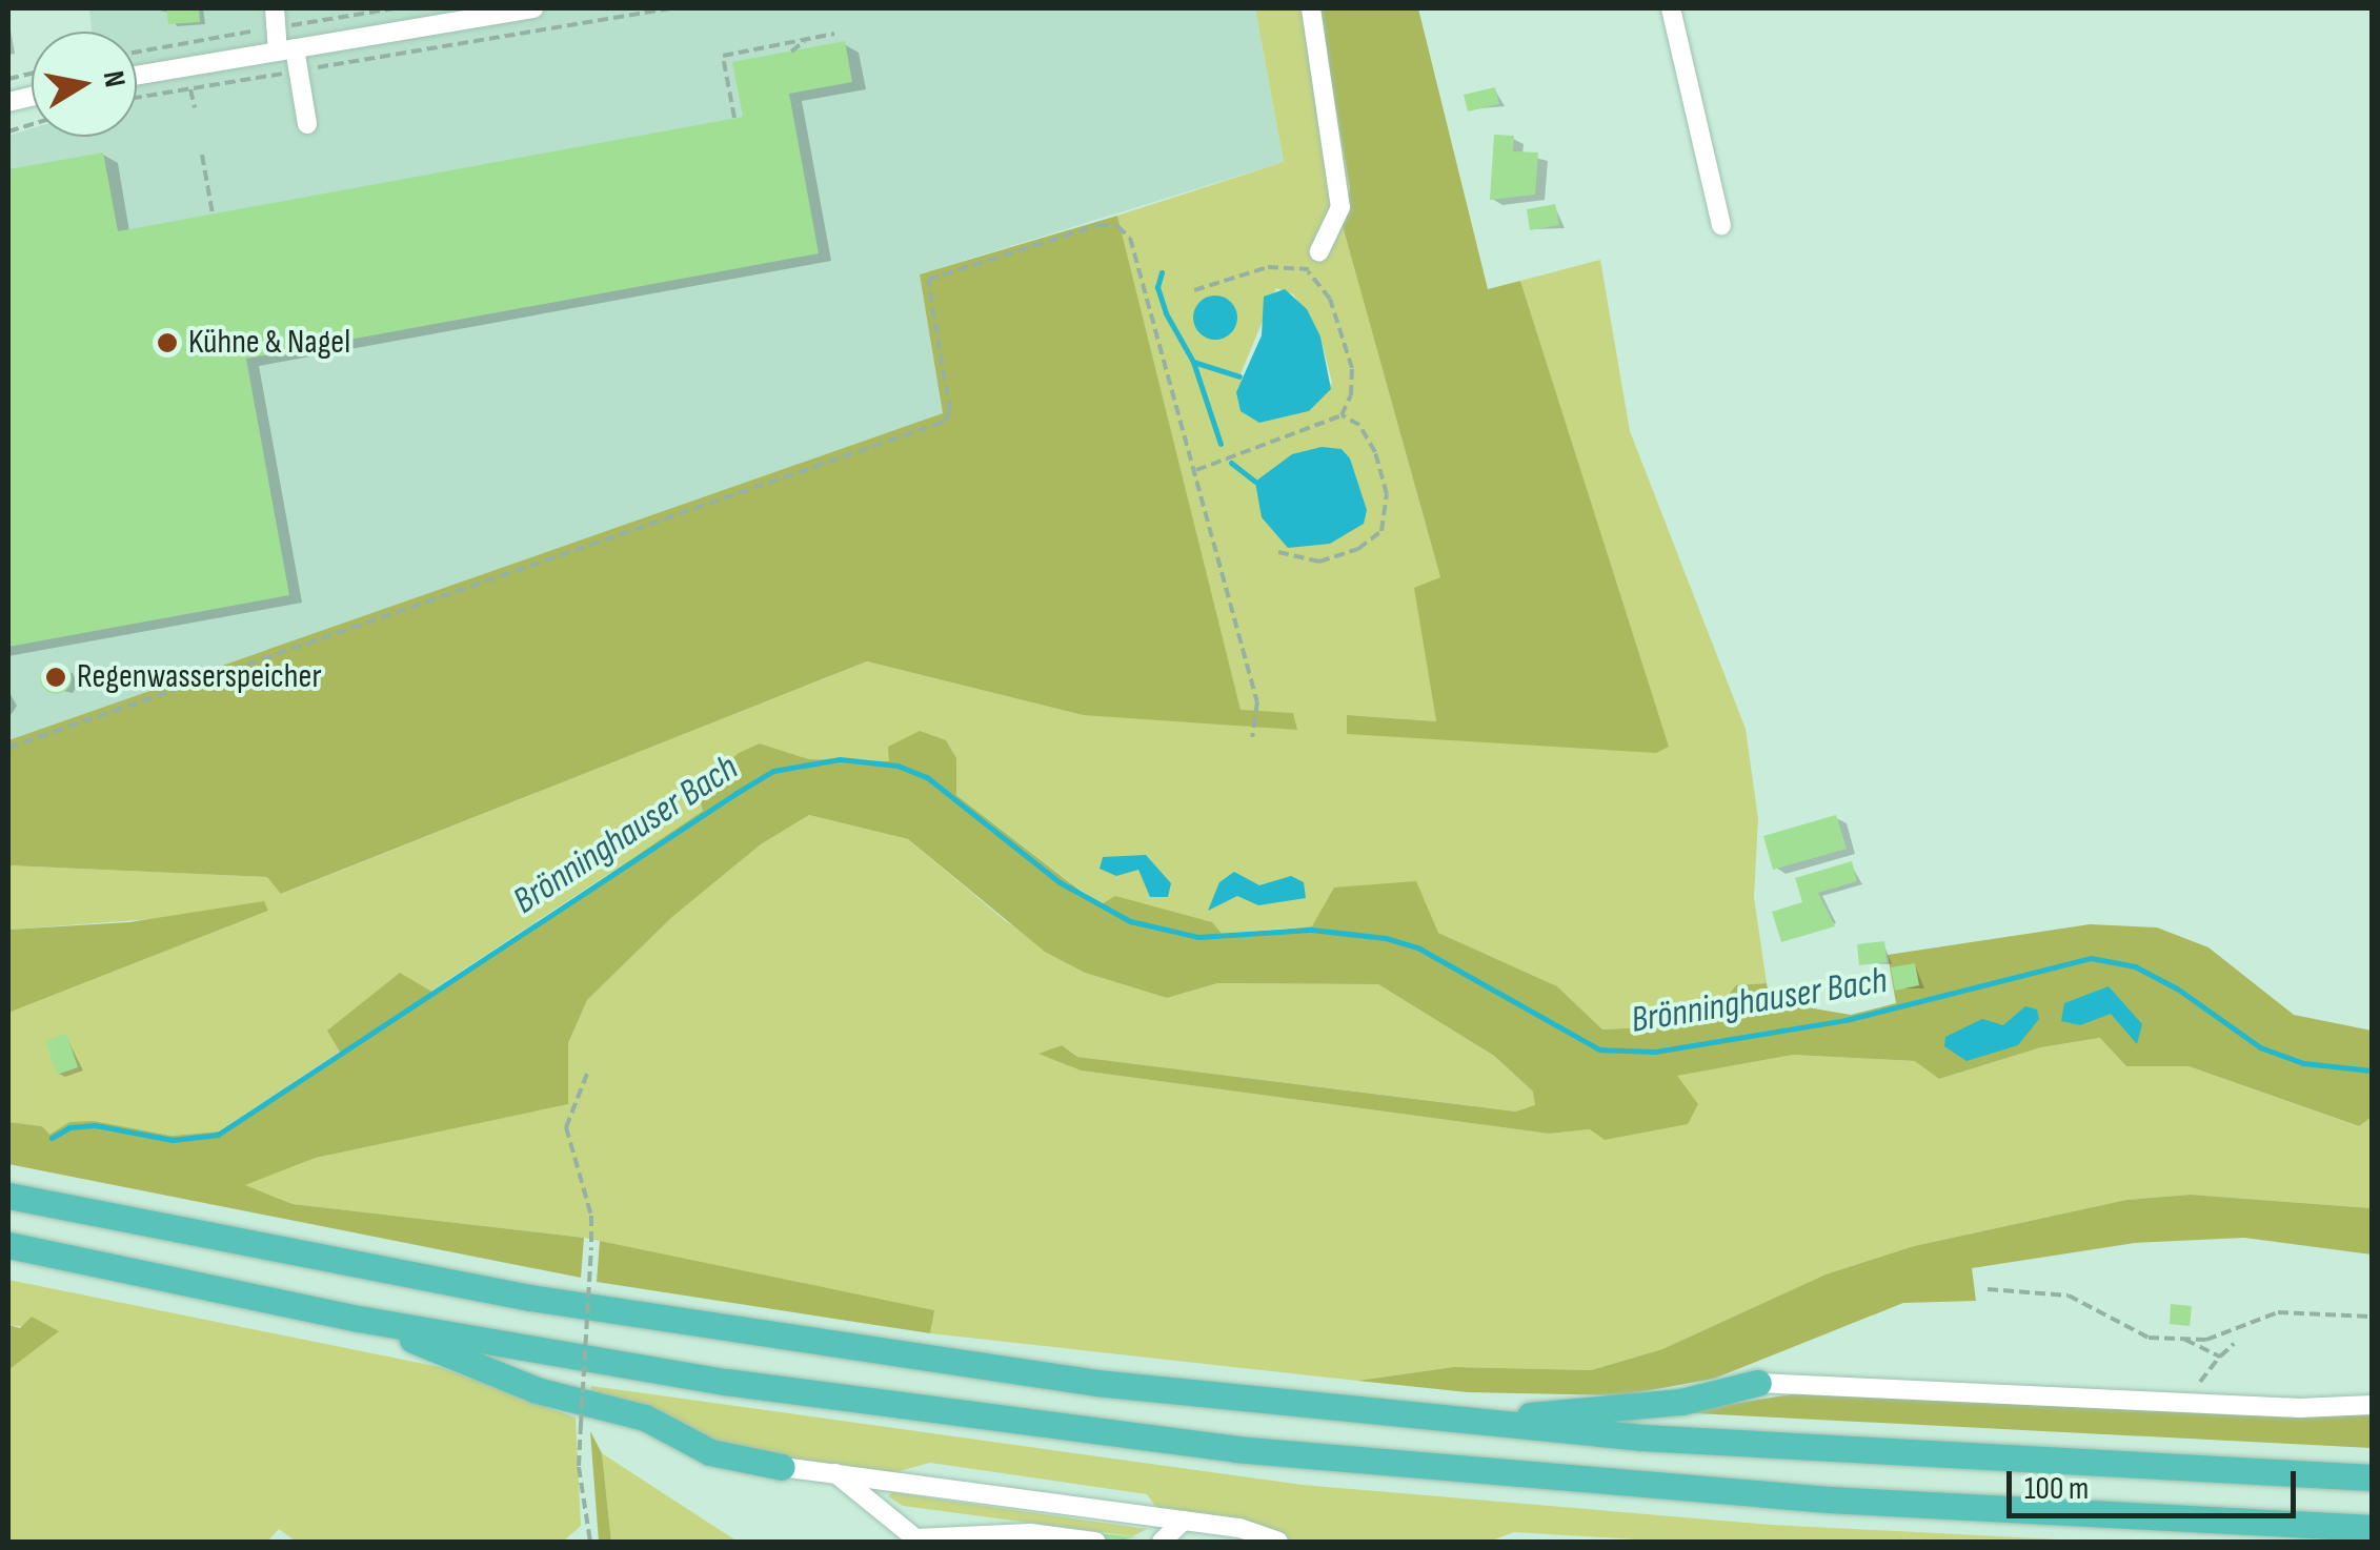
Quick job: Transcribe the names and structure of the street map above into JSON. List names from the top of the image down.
{
  "water": ["Brönninghauser Bach"],
  "places": ["Kühne & Nagel", "Regenwasserspeicher"],
  "scale_bar": "100 m",
  "north": "right"
}
